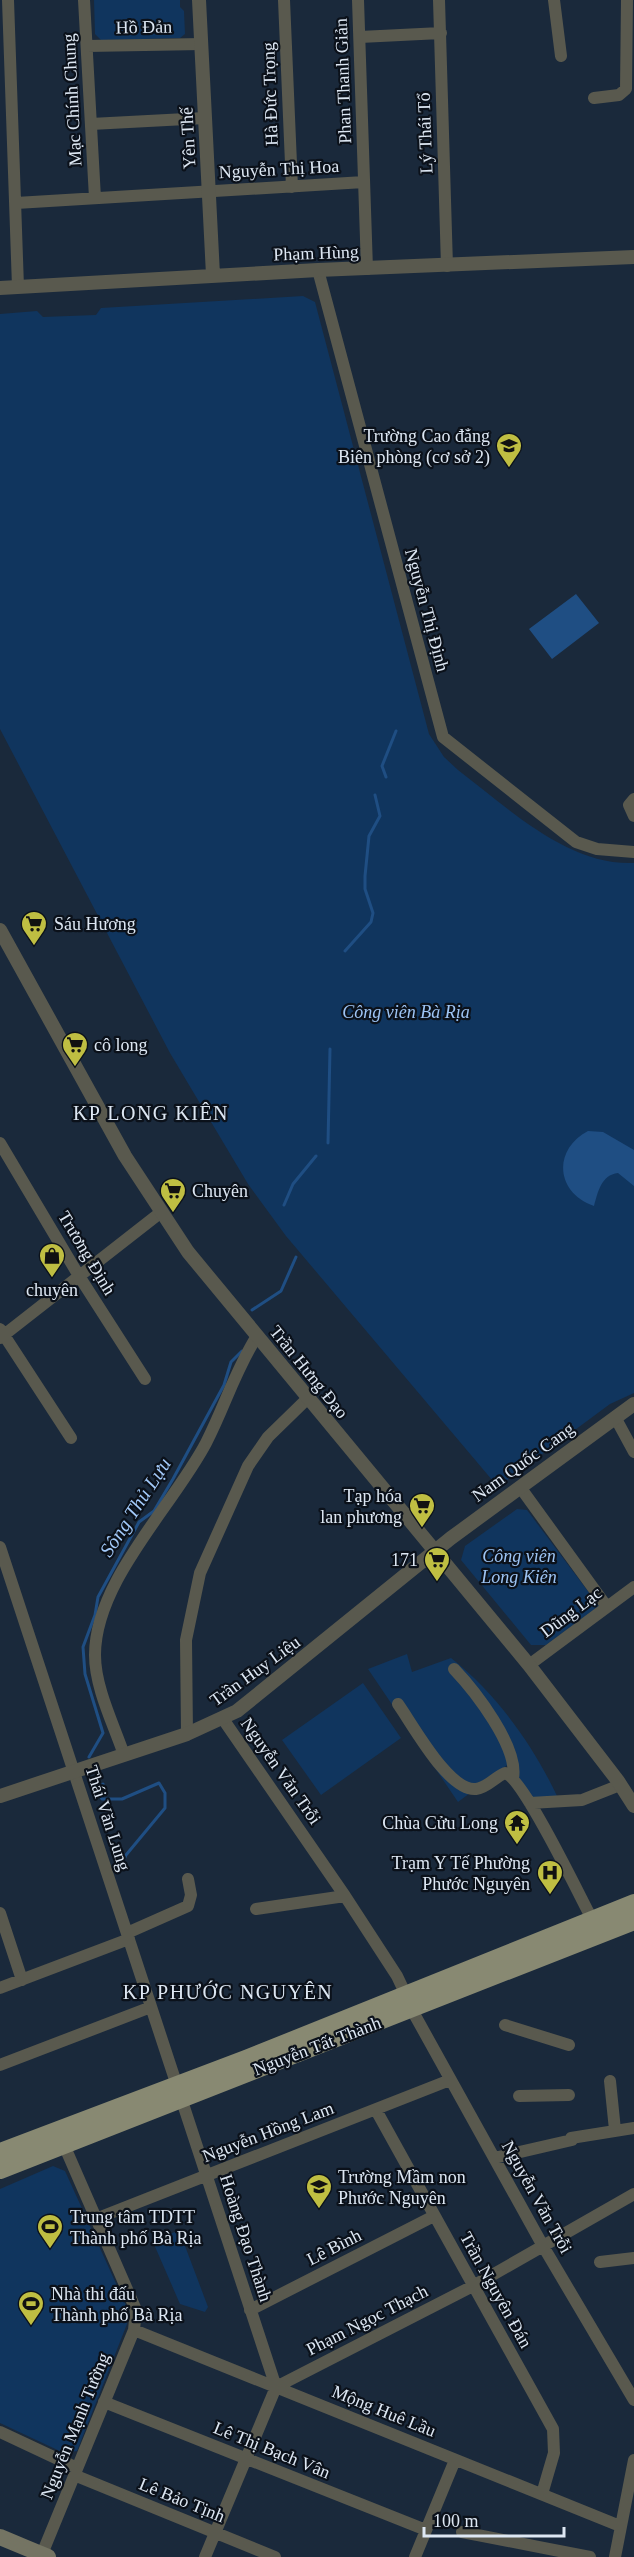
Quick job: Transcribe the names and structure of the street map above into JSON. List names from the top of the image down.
{
  "streets": {
    "main road": ["Nguyễn Tất Thành"],
    "street": [
      "Hồ Đản",
      "Phan Thanh Giản",
      "Hà Đức Trọng",
      "Mạc Chính Chung",
      "Lý Thái Tổ",
      "Yên Thế",
      "Nguyễn Thị Hoa",
      "Phạm Hùng",
      "Nguyễn Thị Định",
      "Trương Định",
      "Trần Hưng Đạo",
      "Nam Quốc Cang",
      "Dũng Lạc",
      "Trần Huy Liệu",
      "Nguyễn Văn Trỗi",
      "Thái Văn Lung",
      "Nguyễn Hồng Lam",
      "Hoàng Đạo Thành",
      "Lê Bình",
      "Trần Nguyên Đán",
      "Phạm Ngọc Thạch",
      "Mộng Huê Lầu",
      "Nguyễn Mạnh Tường",
      "Lê Thị Bạch Vân",
      "Lê Bảo Tịnh"
    ]
  },
  "crossings": [
    ["Hồ Đản", "Mạc Chính Chung"],
    ["Hồ Đản", "Yên Thế"],
    ["Phan Thanh Giản", "Nguyễn Thị Hoa"],
    ["Phan Thanh Giản", "Phạm Hùng"],
    ["Hà Đức Trọng", "Nguyễn Thị Hoa"],
    ["Mạc Chính Chung", "Nguyễn Thị Hoa"],
    ["Lý Thái Tổ", "Phạm Hùng"],
    ["Yên Thế", "Nguyễn Thị Hoa"],
    ["Yên Thế", "Phạm Hùng"],
    ["Phạm Hùng", "Nguyễn Thị Định"],
    ["Trần Hưng Đạo", "Nam Quốc Cang"],
    ["Trần Hưng Đạo", "Dũng Lạc"],
    ["Trần Hưng Đạo", "Trần Huy Liệu"],
    ["Nam Quốc Cang", "Trần Huy Liệu"],
    ["Trần Huy Liệu", "Nguyễn Văn Trỗi"],
    ["Trần Huy Liệu", "Thái Văn Lung"],
    ["Nguyễn Văn Trỗi", "Nguyễn Tất Thành"],
    ["Nguyễn Văn Trỗi", "Nguyễn Hồng Lam"],
    ["Nguyễn Văn Trỗi", "Phạm Ngọc Thạch"],
    ["Thái Văn Lung", "Nguyễn Tất Thành"],
    ["Thái Văn Lung", "Hoàng Đạo Thành"],
    ["Nguyễn Tất Thành", "Hoàng Đạo Thành"],
    ["Nguyễn Tất Thành", "Nguyễn Mạnh Tường"],
    ["Nguyễn Hồng Lam", "Hoàng Đạo Thành"],
    ["Nguyễn Hồng Lam", "Trần Nguyên Đán"],
    ["Nguyễn Hồng Lam", "Nguyễn Mạnh Tường"],
    ["Hoàng Đạo Thành", "Lê Bình"],
    ["Hoàng Đạo Thành", "Phạm Ngọc Thạch"],
    ["Hoàng Đạo Thành", "Mộng Huê Lầu"],
    ["Lê Bình", "Trần Nguyên Đán"],
    ["Trần Nguyên Đán", "Phạm Ngọc Thạch"],
    ["Trần Nguyên Đán", "Mộng Huê Lầu"],
    ["Phạm Ngọc Thạch", "Mộng Huê Lầu"],
    ["Mộng Huê Lầu", "Nguyễn Mạnh Tường"],
    ["Nguyễn Mạnh Tường", "Lê Thị Bạch Vân"],
    ["Nguyễn Mạnh Tường", "Lê Bảo Tịnh"]
  ],
  "districts": ["KP LONG KIÊN", "KP PHƯỚC NGUYÊN"],
  "water": ["Sông Thủ Lựu"],
  "parks": ["Công viên Bà Rịa", "Công viên Long Kiên"],
  "places": {
    "school or university": ["Trường Cao đẳng Biên phòng (cơ sở 2)", "Trường Mầm non Phước Nguyên"],
    "supermarket": [
      "Sáu Hương",
      "cô long",
      "Chuyên",
      "Tạp hóa lan phương",
      "171"
    ],
    "shop": ["chuyên"],
    "temple": ["Chùa Cửu Long"],
    "hospital": ["Trạm Y Tế Phường Phước Nguyên"],
    "sports": ["Trung tâm TDTT Thành phố Bà Rịa", "Nhà thi đấu Thành phố Bà Rịa"]
  },
  "scale_bar": "100 m"
}
